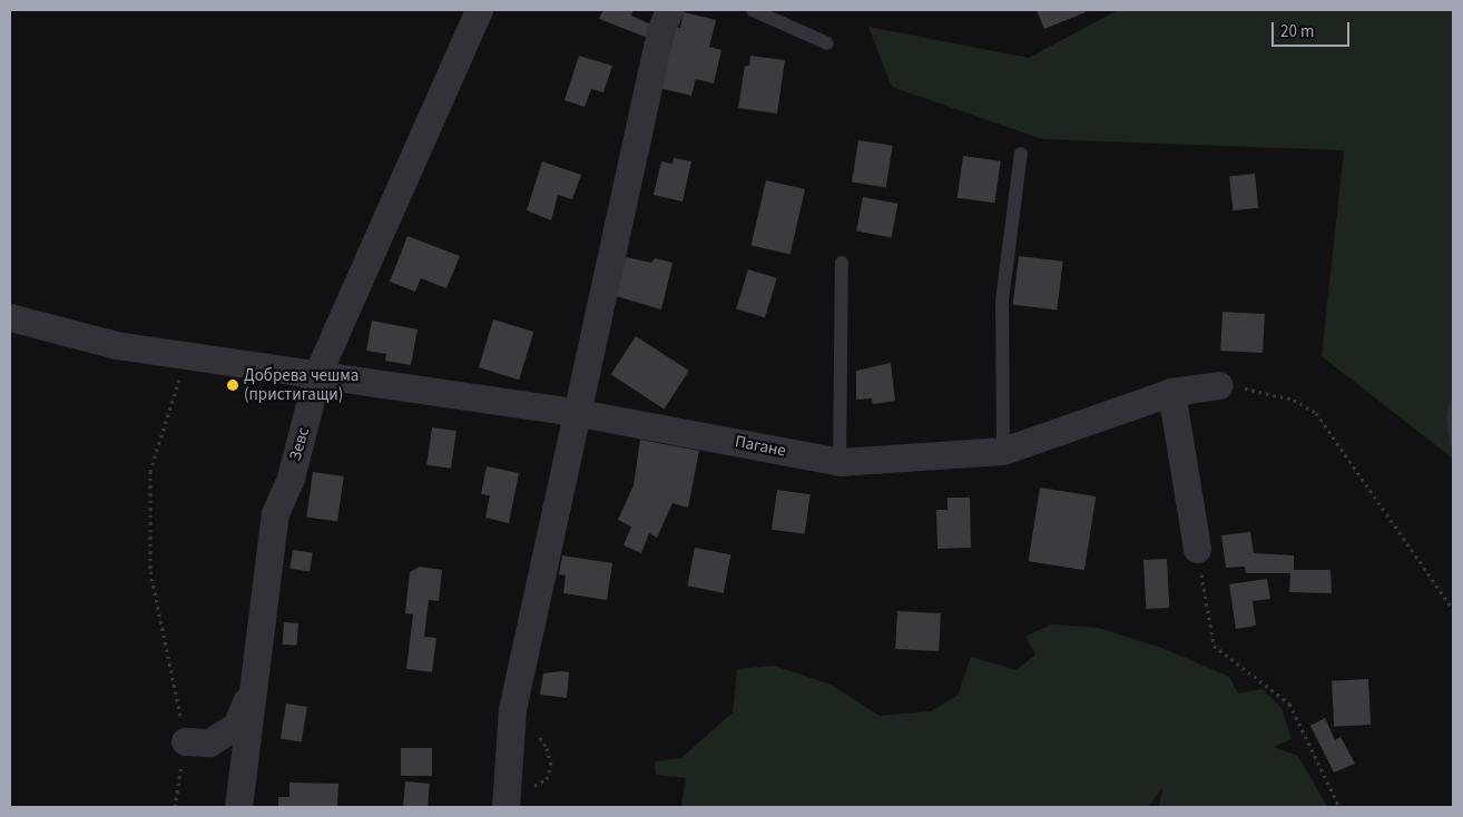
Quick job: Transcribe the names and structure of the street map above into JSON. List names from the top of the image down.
{
  "streets": {
    "street": ["Зевс", "Пагане"]
  },
  "crossings": [
    ["Зевс", "Пагане"]
  ],
  "places": ["Добрева чешма (пристигащи)"],
  "scale_bar": "20 m"
}
